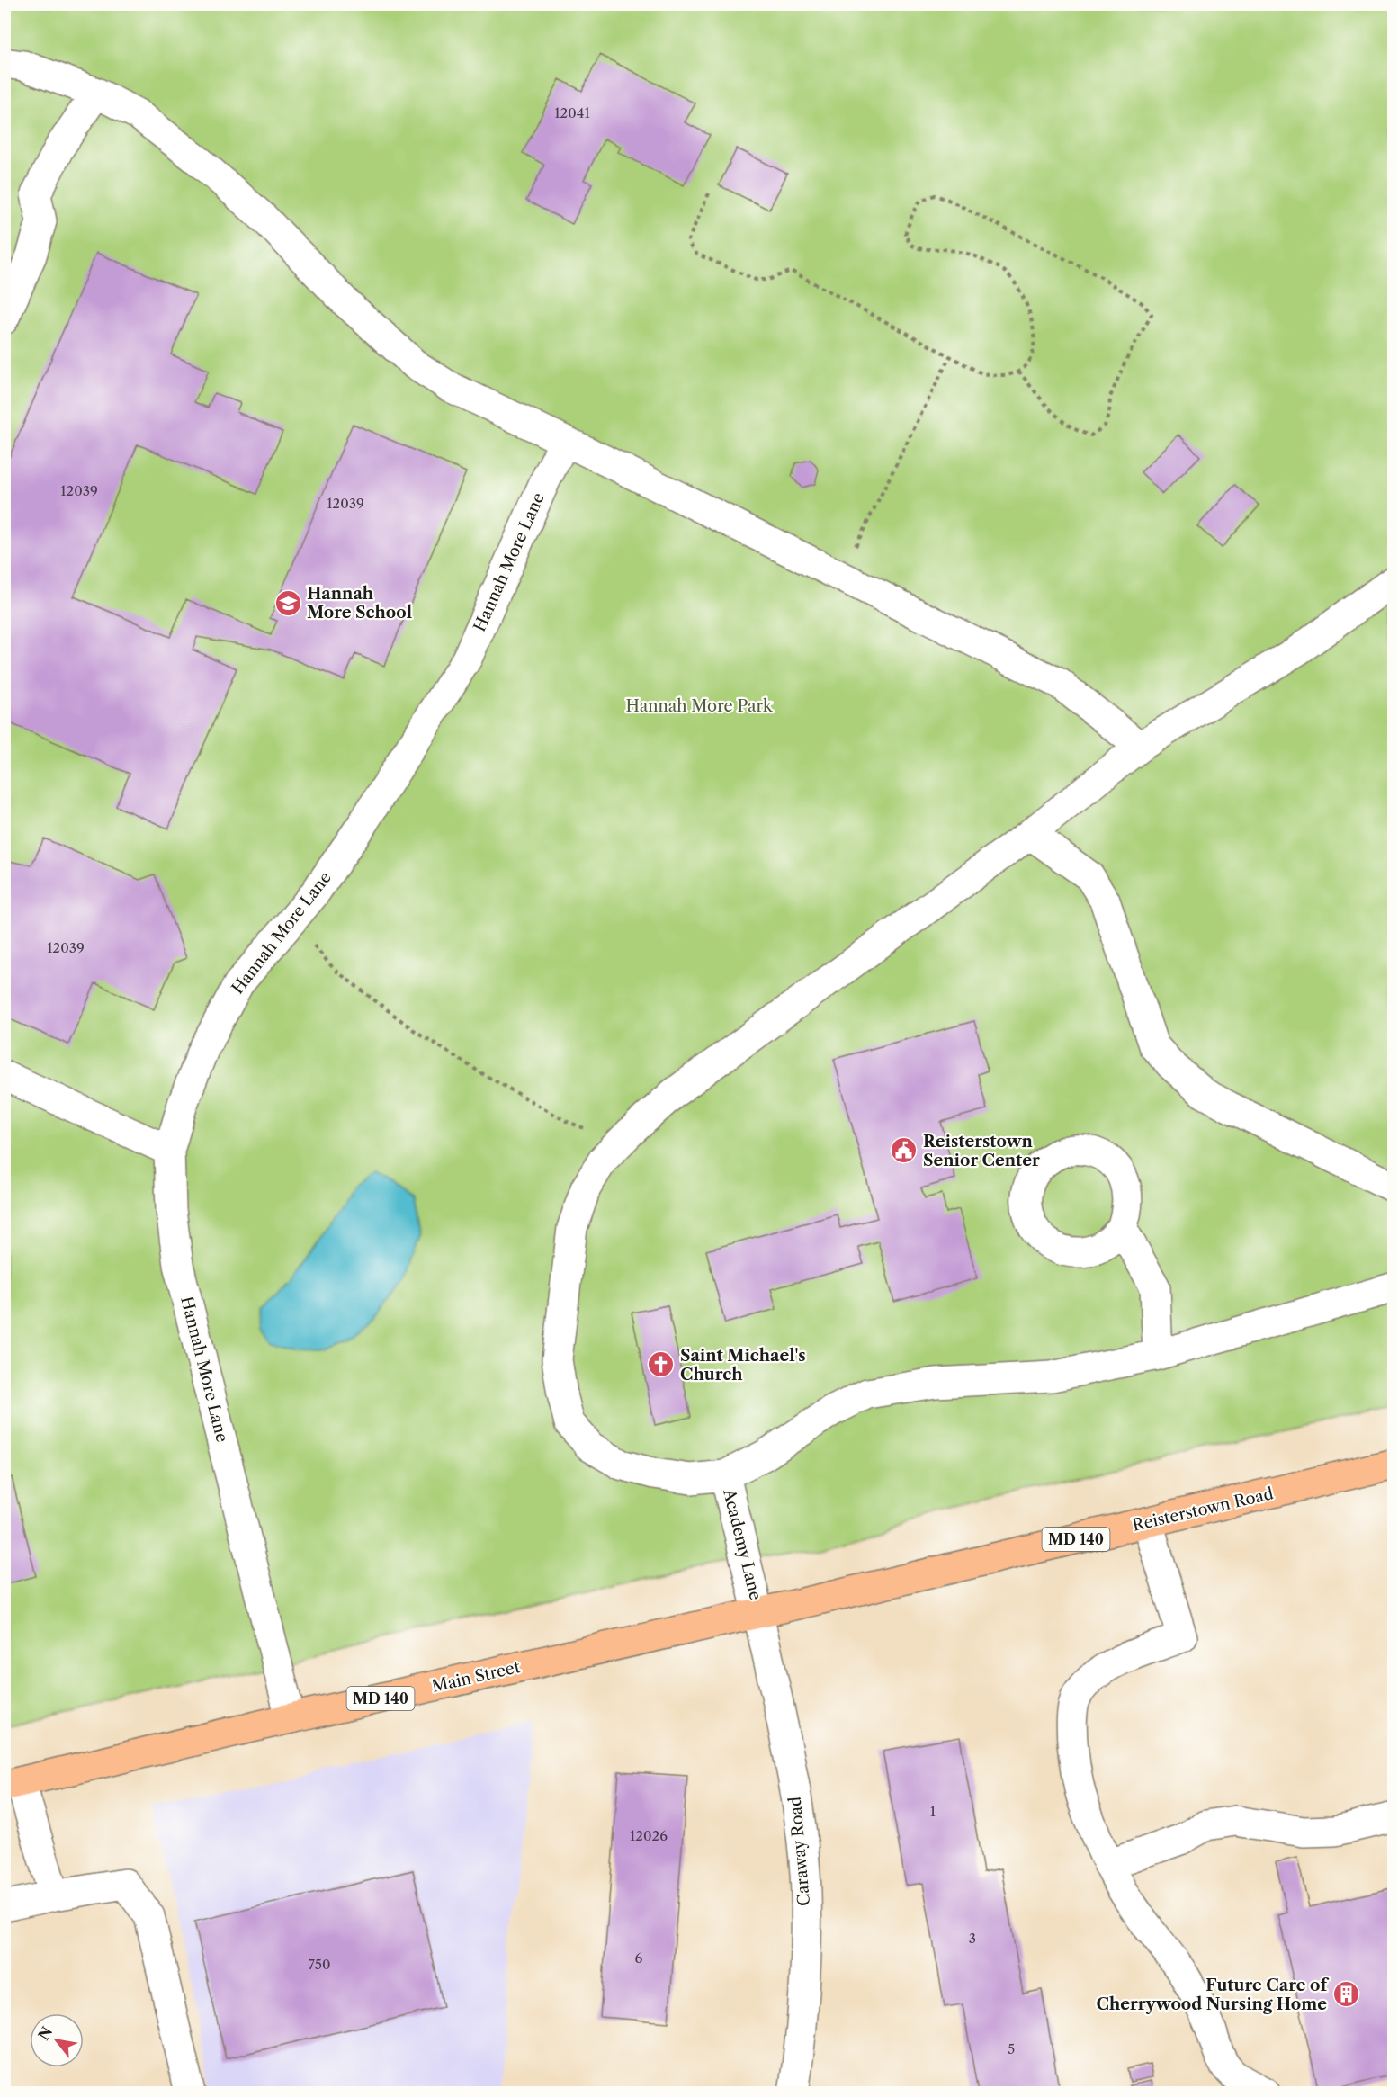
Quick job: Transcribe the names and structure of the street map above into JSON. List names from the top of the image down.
{
  "streets": {
    "main road": ["Reisterstown Road", "MD 140", "Main Street"],
    "street": ["Hannah More Lane", "Academy Lane", "Caraway Road"]
  },
  "crossings": [
    ["Hannah More Lane", "Main Street"],
    ["Reisterstown Road", "Academy Lane"],
    ["Reisterstown Road", "Main Street"],
    ["Reisterstown Road", "Caraway Road"],
    ["Academy Lane", "Main Street"],
    ["Academy Lane", "Caraway Road"],
    ["Main Street", "Caraway Road"]
  ],
  "parks": ["Hannah More Park"],
  "places": {
    "school or university": ["Hannah More School"],
    "public building": ["Reisterstown Senior Center"],
    "church": ["Saint Michael's Church"],
    "building": ["Future Care of Cherrywood Nursing Home"]
  },
  "house_numbers": [
    "12041",
    "12039",
    "12039",
    "12039",
    "1",
    "12026",
    "3",
    "6",
    "750",
    "5"
  ],
  "north": "top left"
}
